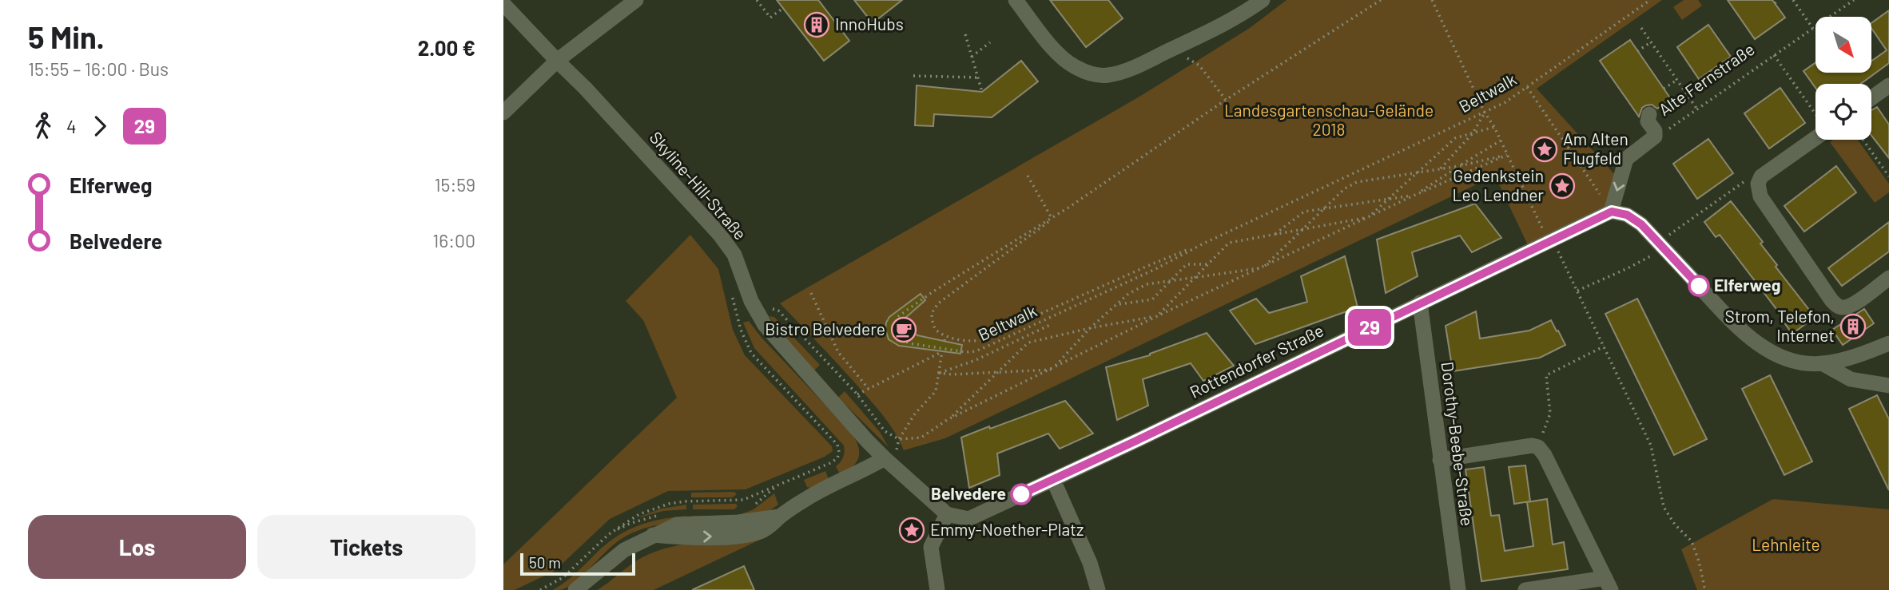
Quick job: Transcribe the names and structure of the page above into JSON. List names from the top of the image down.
{
  "streets": {
    "street": [
      "Alte Fernstraße",
      "Skyline-Hill-Straße",
      "Rottendorfer Straße",
      "Dorothy-Beebe-Straße"
    ],
    "path": ["Beltwalk"]
  },
  "crossings": [
    ["Alte Fernstraße", "Rottendorfer Straße"],
    ["Rottendorfer Straße", "Dorothy-Beebe-Straße"]
  ],
  "parks": ["Landesgartenschau-Gelände 2018", "Lehnleite"],
  "places": {
    "building": ["InnoHubs", "Strom, Telefon, Internet"],
    "place": ["Am Alten Flugfeld", "Gedenkstein Leo Lendner", "Emmy-Noether-Platz"],
    "other": ["Elferweg", "Belvedere"],
    "cafe": ["Bistro Belvedere"]
  },
  "lines": ["bus line 29"],
  "scale_bar": "50 m",
  "north": "bottom right",
  "page": {
    "heading": ["5 Min.", "15:55 – 16:00 · Bus", "2.00 €"],
    "on_map": "29",
    "legs": ["4", "29"],
    "list": [
      {
        "name": "Elferweg",
        "value": "15:59"
      },
      {
        "name": "Belvedere",
        "value": "16:00"
      }
    ],
    "buttons": ["Los", "Tickets"],
    "scale": "50 m"
  }
}
